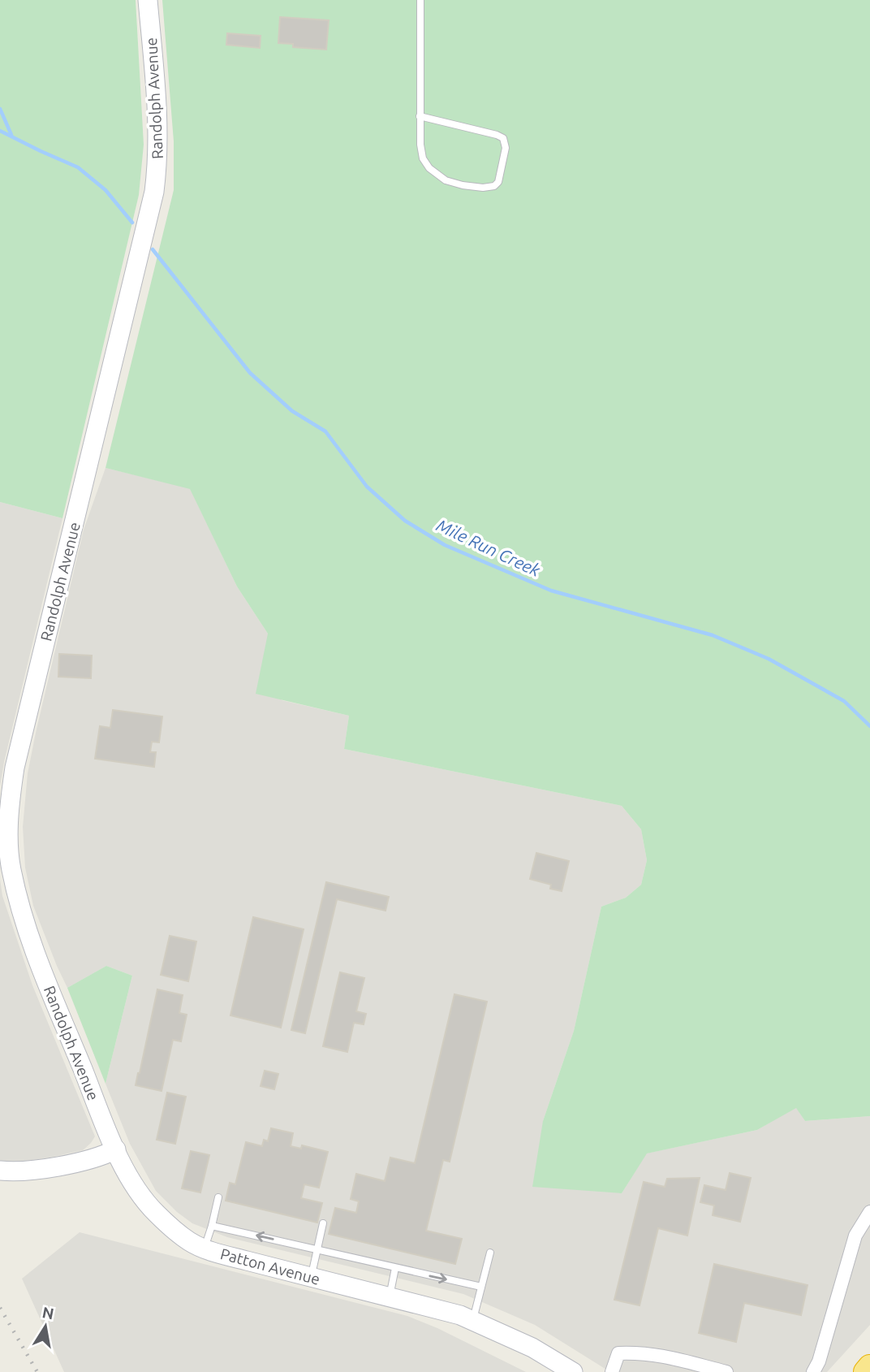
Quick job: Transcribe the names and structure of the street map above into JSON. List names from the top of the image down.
{
  "streets": {
    "street": ["Randolph Avenue", "Patton Avenue"]
  },
  "crossings": [
    ["Randolph Avenue", "Patton Avenue"]
  ],
  "water": ["Mile Run Creek"],
  "north": "top"
}
